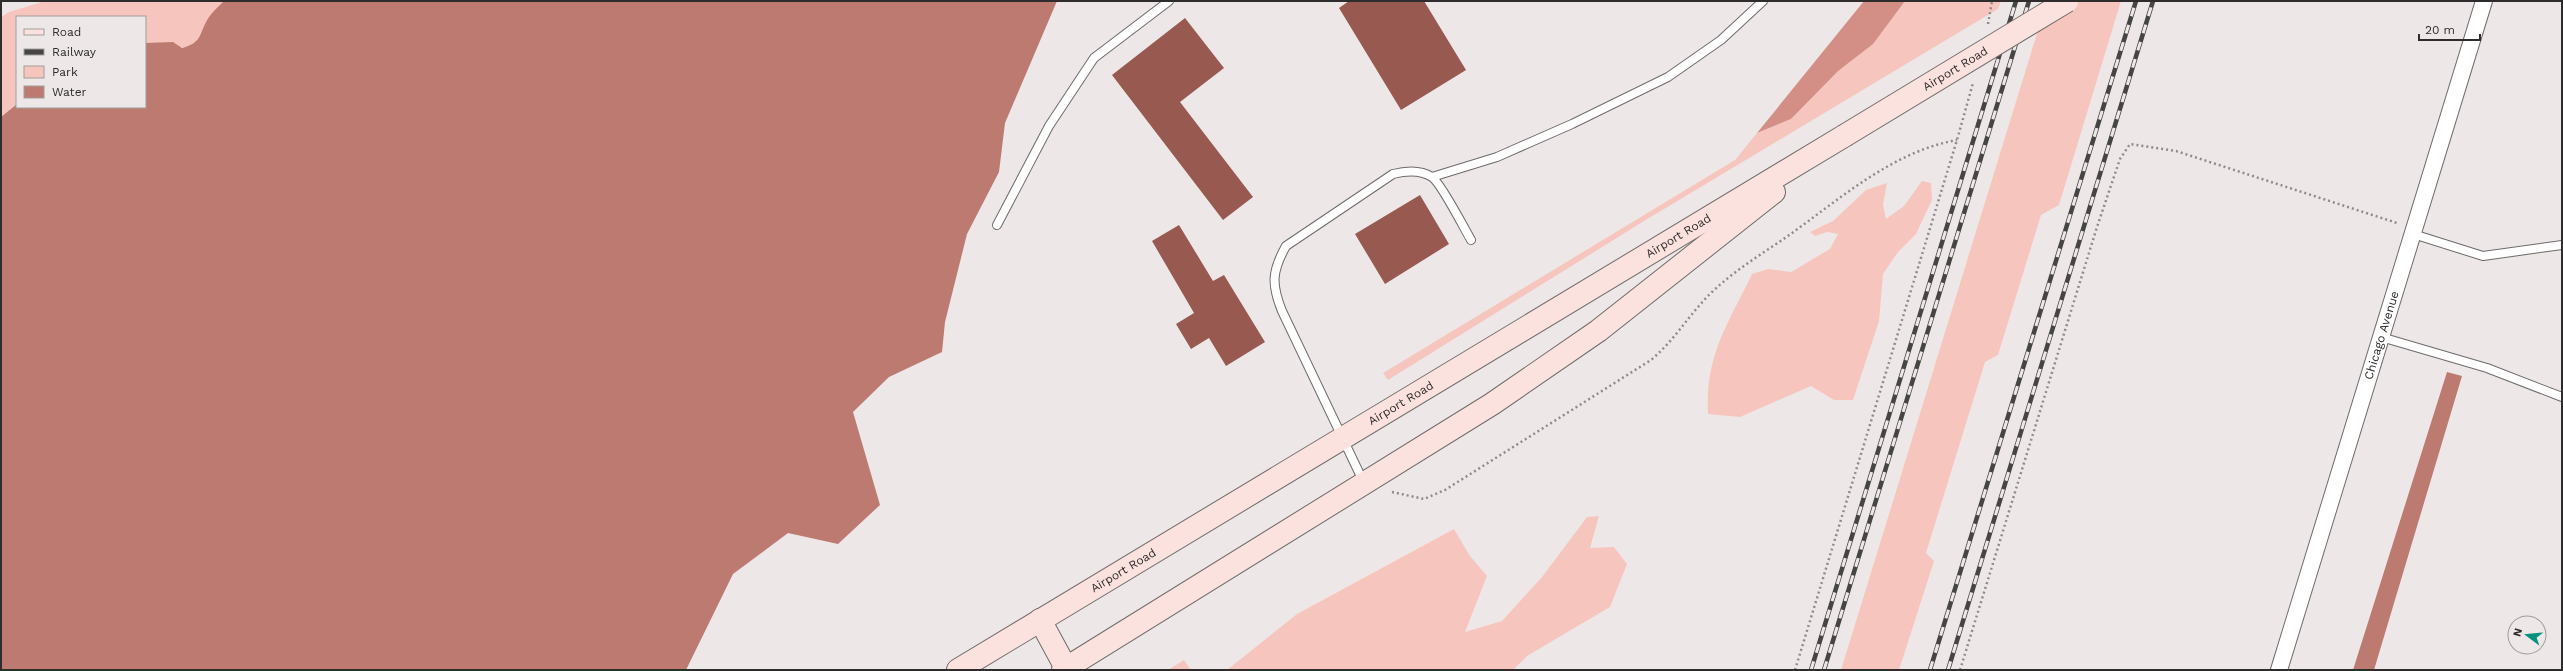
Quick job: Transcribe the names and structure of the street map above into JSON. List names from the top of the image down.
{
  "streets": {
    "main road": ["Airport Road"],
    "street": ["Chicago Avenue"]
  },
  "legend": [
    "Road",
    "Railway",
    "Park",
    "Water"
  ],
  "scale_bar": "20 m",
  "north": "left"
}
